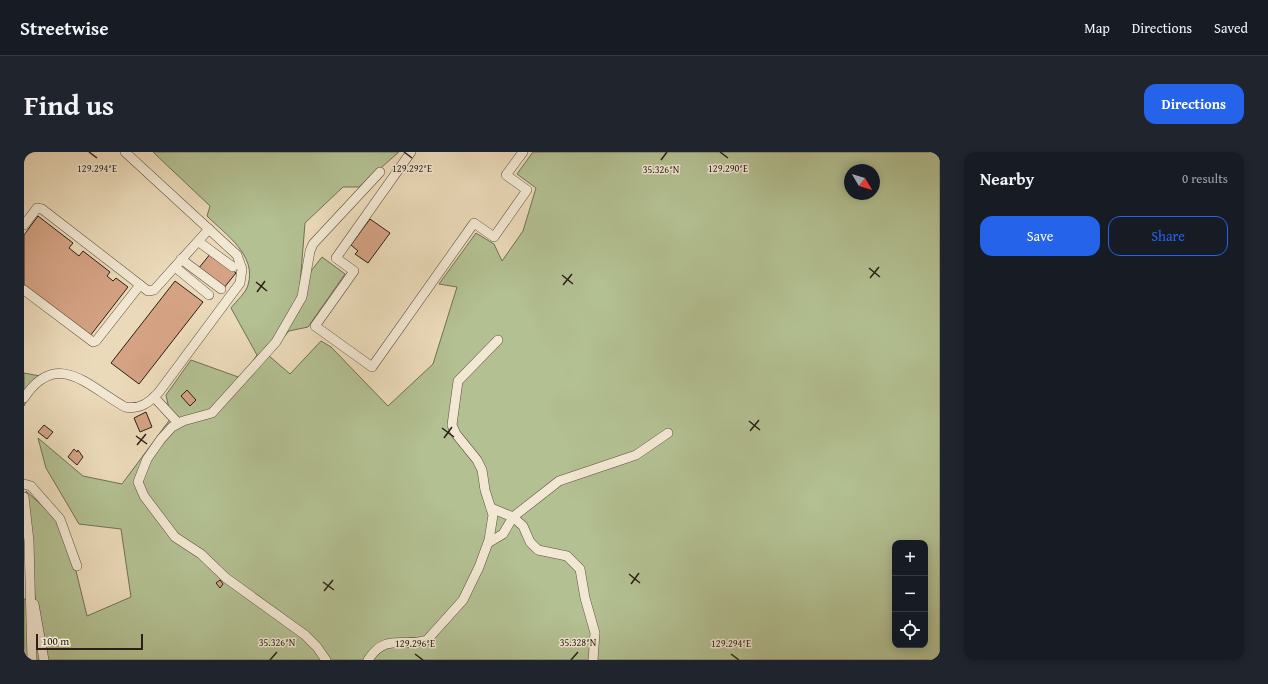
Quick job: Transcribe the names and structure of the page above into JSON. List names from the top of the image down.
{
  "scale_bar": "100 m",
  "north": "bottom right",
  "page": {
    "header": "Streetwise",
    "nav": ["Map", "Directions", "Saved"],
    "title": "Find us",
    "buttons": [
      "Directions",
      ["Save", "Share"]
    ],
    "heading": ["Nearby", "0 results"],
    "map_buttons": ["+", "−"],
    "scale": "100 m"
  },
  "coordinates": [
    "129.294°E",
    "129.292°E",
    "129.290°E",
    "35.326°N",
    "35.328°N",
    "129.296°E"
  ]
}
